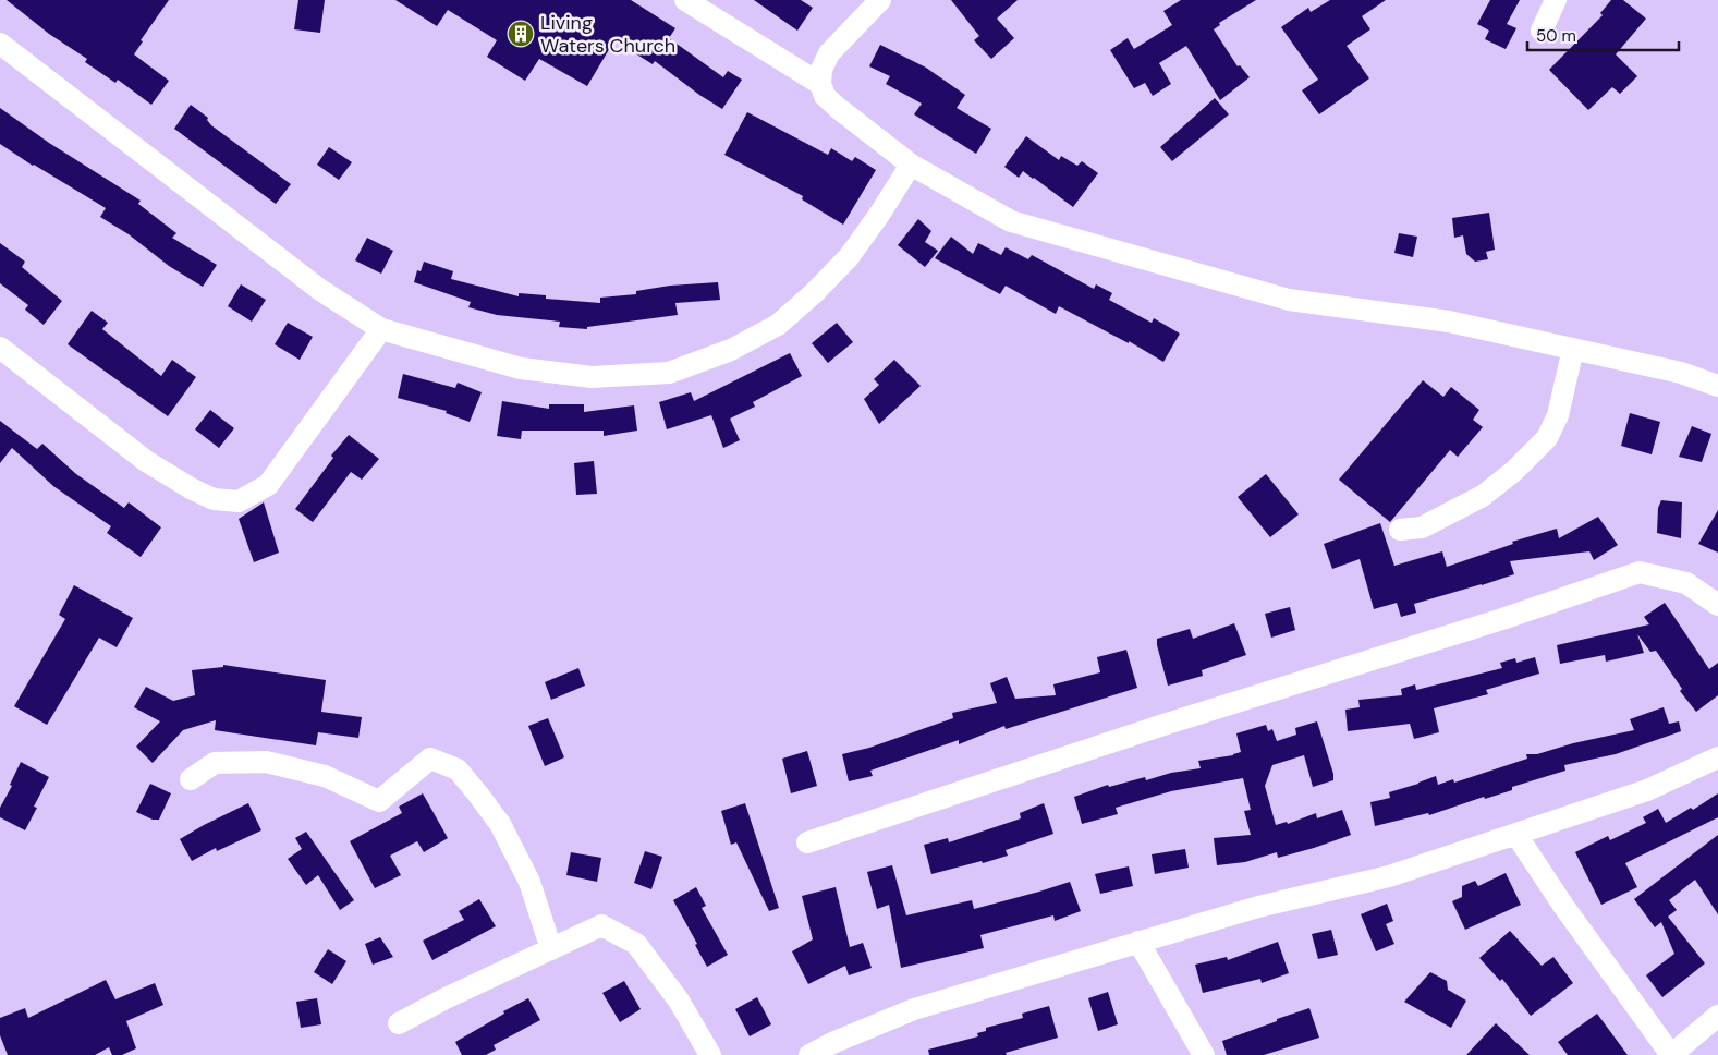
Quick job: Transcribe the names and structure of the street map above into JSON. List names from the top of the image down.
{
  "places": {
    "building": ["Living Waters Church"]
  },
  "scale_bar": "50 m"
}
